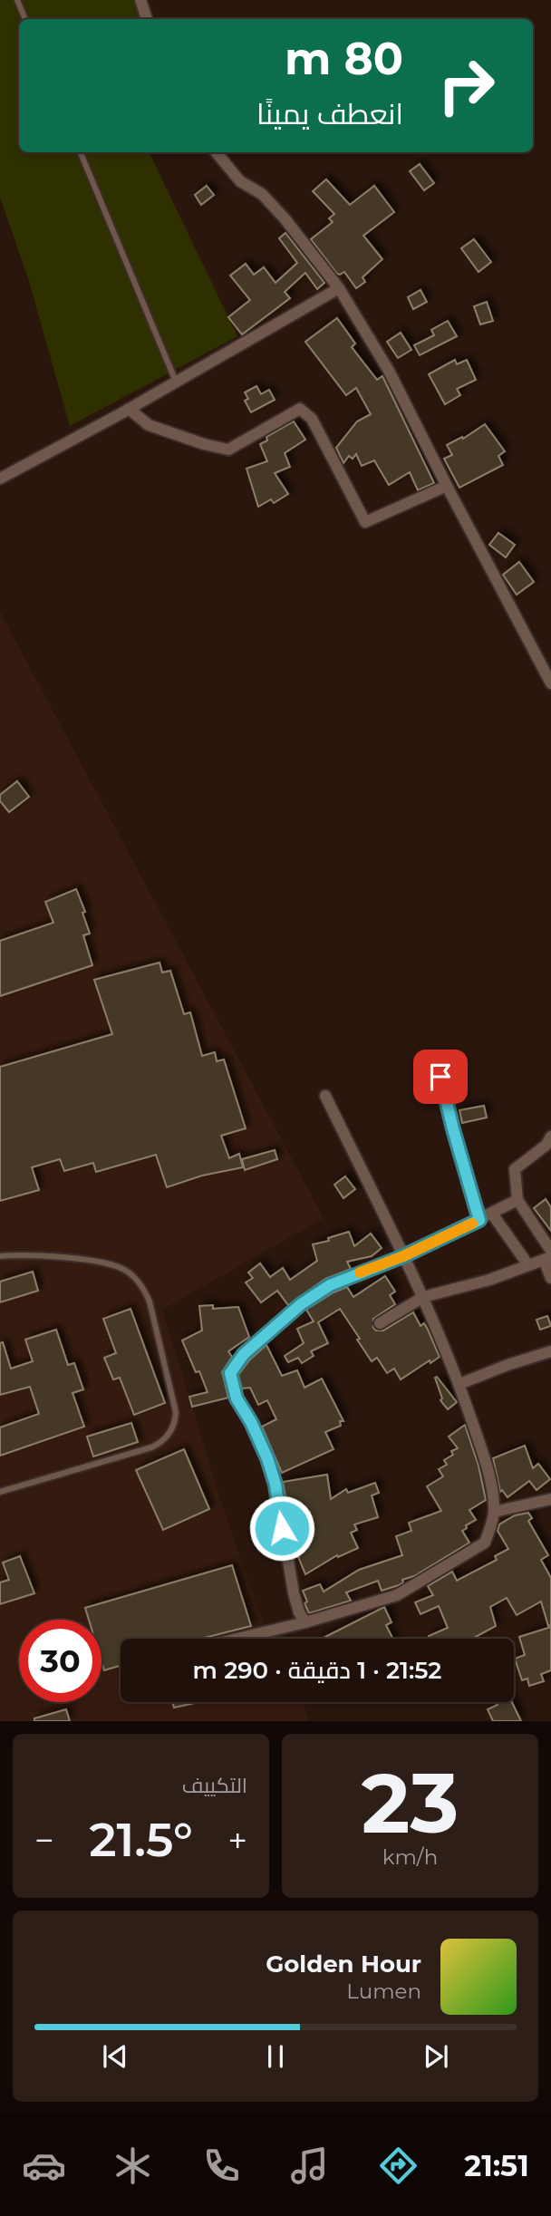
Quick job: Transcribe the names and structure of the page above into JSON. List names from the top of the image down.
{
  "page": {
    "turn": ["80 m", "انعطف يمينًا"],
    "limit": "30",
    "trip": "21:52 · 1 دقيقة · 290 m",
    "tile": [
      ["23", "km/h"],
      "التكييف"
    ],
    "heat": ["−", "21.5°", "+"],
    "song": ["Golden Hour", "Lumen"],
    "tabs": "21:51"
  }
}
